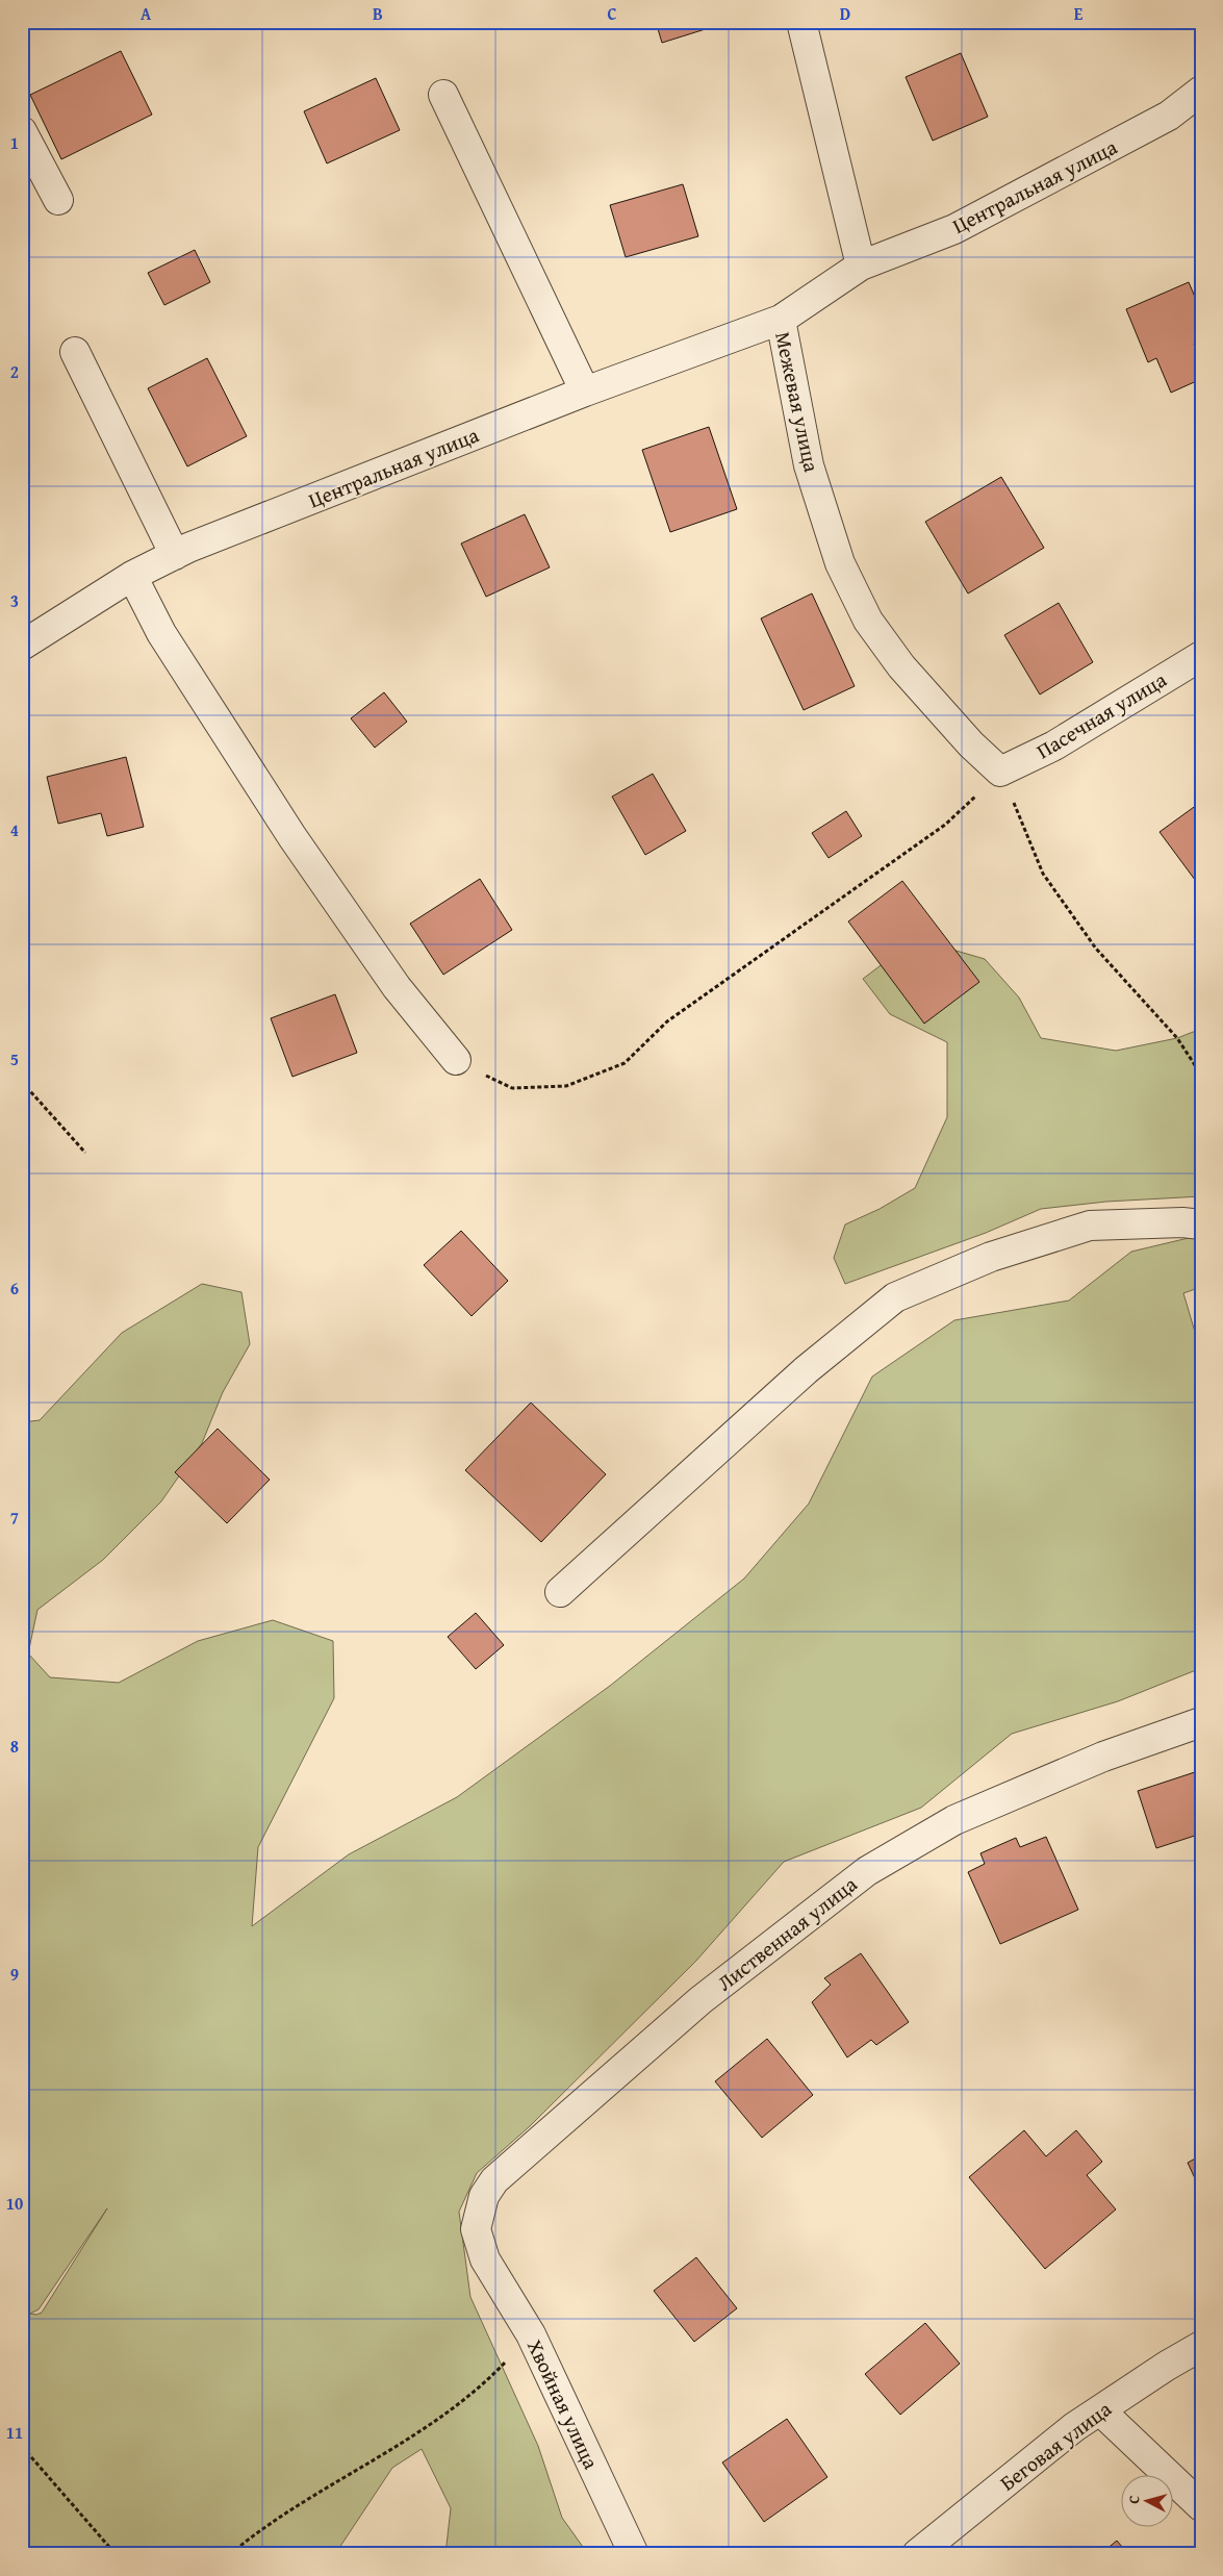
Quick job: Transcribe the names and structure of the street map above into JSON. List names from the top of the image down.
{
  "streets": {
    "street": [
      "Центральная улица",
      "Межевая улица",
      "Пасечная улица",
      "Лиственная улица",
      "Хвойная улица",
      "Беговая улица"
    ]
  },
  "crossings": [
    ["Центральная улица", "Межевая улица"],
    ["Межевая улица", "Пасечная улица"],
    ["Лиственная улица", "Хвойная улица"]
  ],
  "north": "left",
  "grid": {
    "columns": [
      "A",
      "B",
      "C",
      "D",
      "E"
    ],
    "rows": [
      "1",
      "2",
      "3",
      "4",
      "5",
      "6",
      "7",
      "8",
      "9",
      "10",
      "11"
    ]
  }
}
